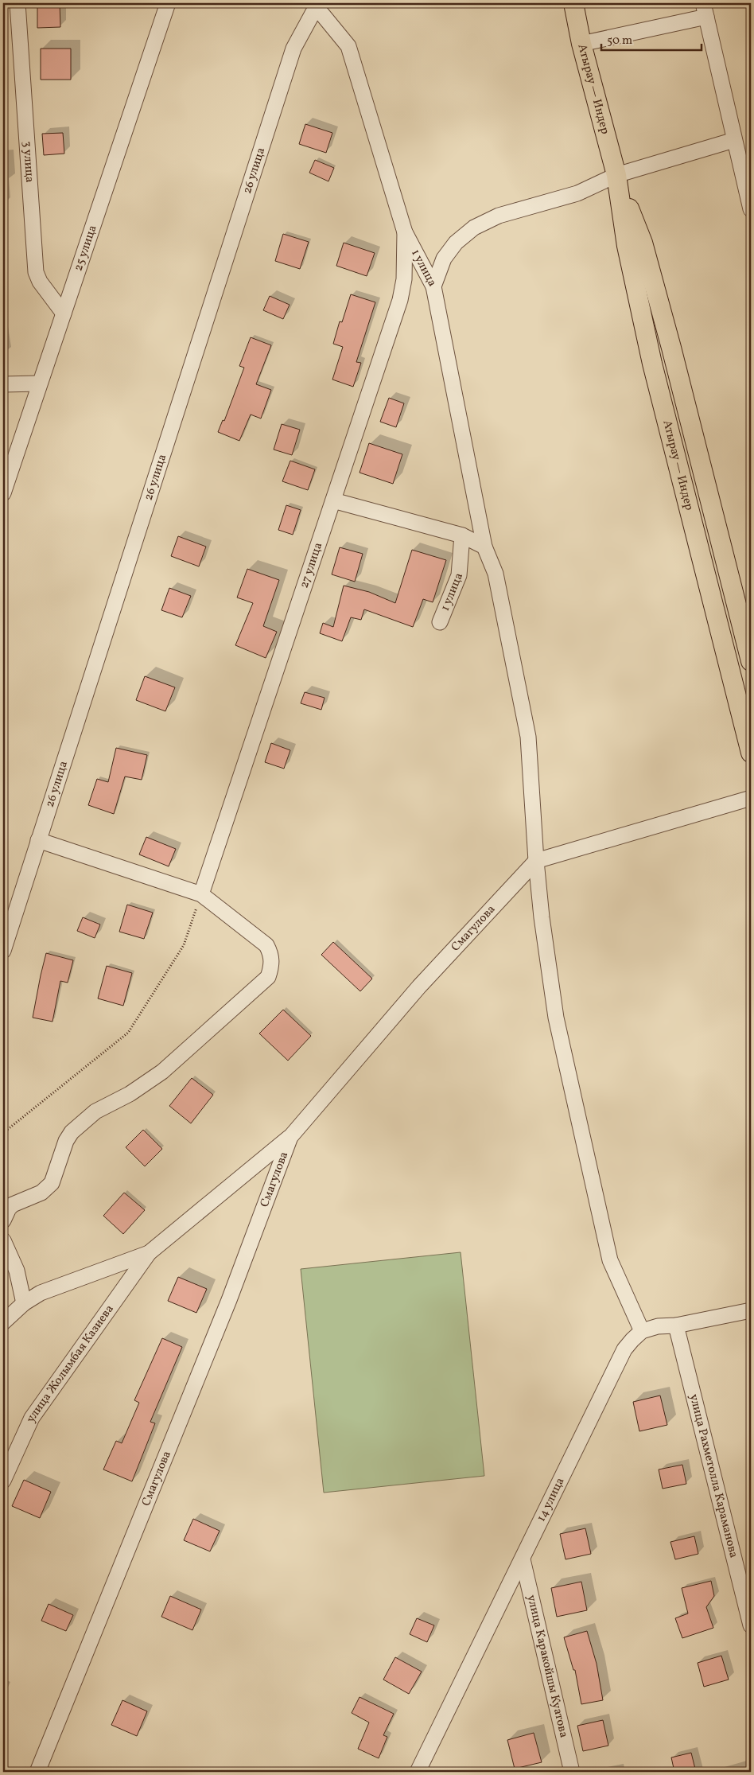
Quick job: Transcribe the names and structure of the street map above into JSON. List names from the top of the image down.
{
  "streets": {
    "main road": ["Атырау — Индер"],
    "street": [
      "3 улица",
      "26 улица",
      "25 улица",
      "1 улица",
      "27 улица",
      "Смагулова",
      "улица Жолымбая Казиева",
      "улица Рахметолла Караманова",
      "14 улица",
      "улица Каракойшы Куатова"
    ]
  },
  "crossings": [
    ["3 улица", "25 улица"],
    ["26 улица", "1 улица"],
    ["1 улица", "27 улица"],
    ["1 улица", "Смагулова"],
    ["1 улица", "14 улица"],
    ["Смагулова", "улица Жолымбая Казиева"],
    ["улица Рахметолла Караманова", "14 улица"],
    ["14 улица", "улица Каракойшы Куатова"]
  ],
  "scale_bar": "50 m"
}
